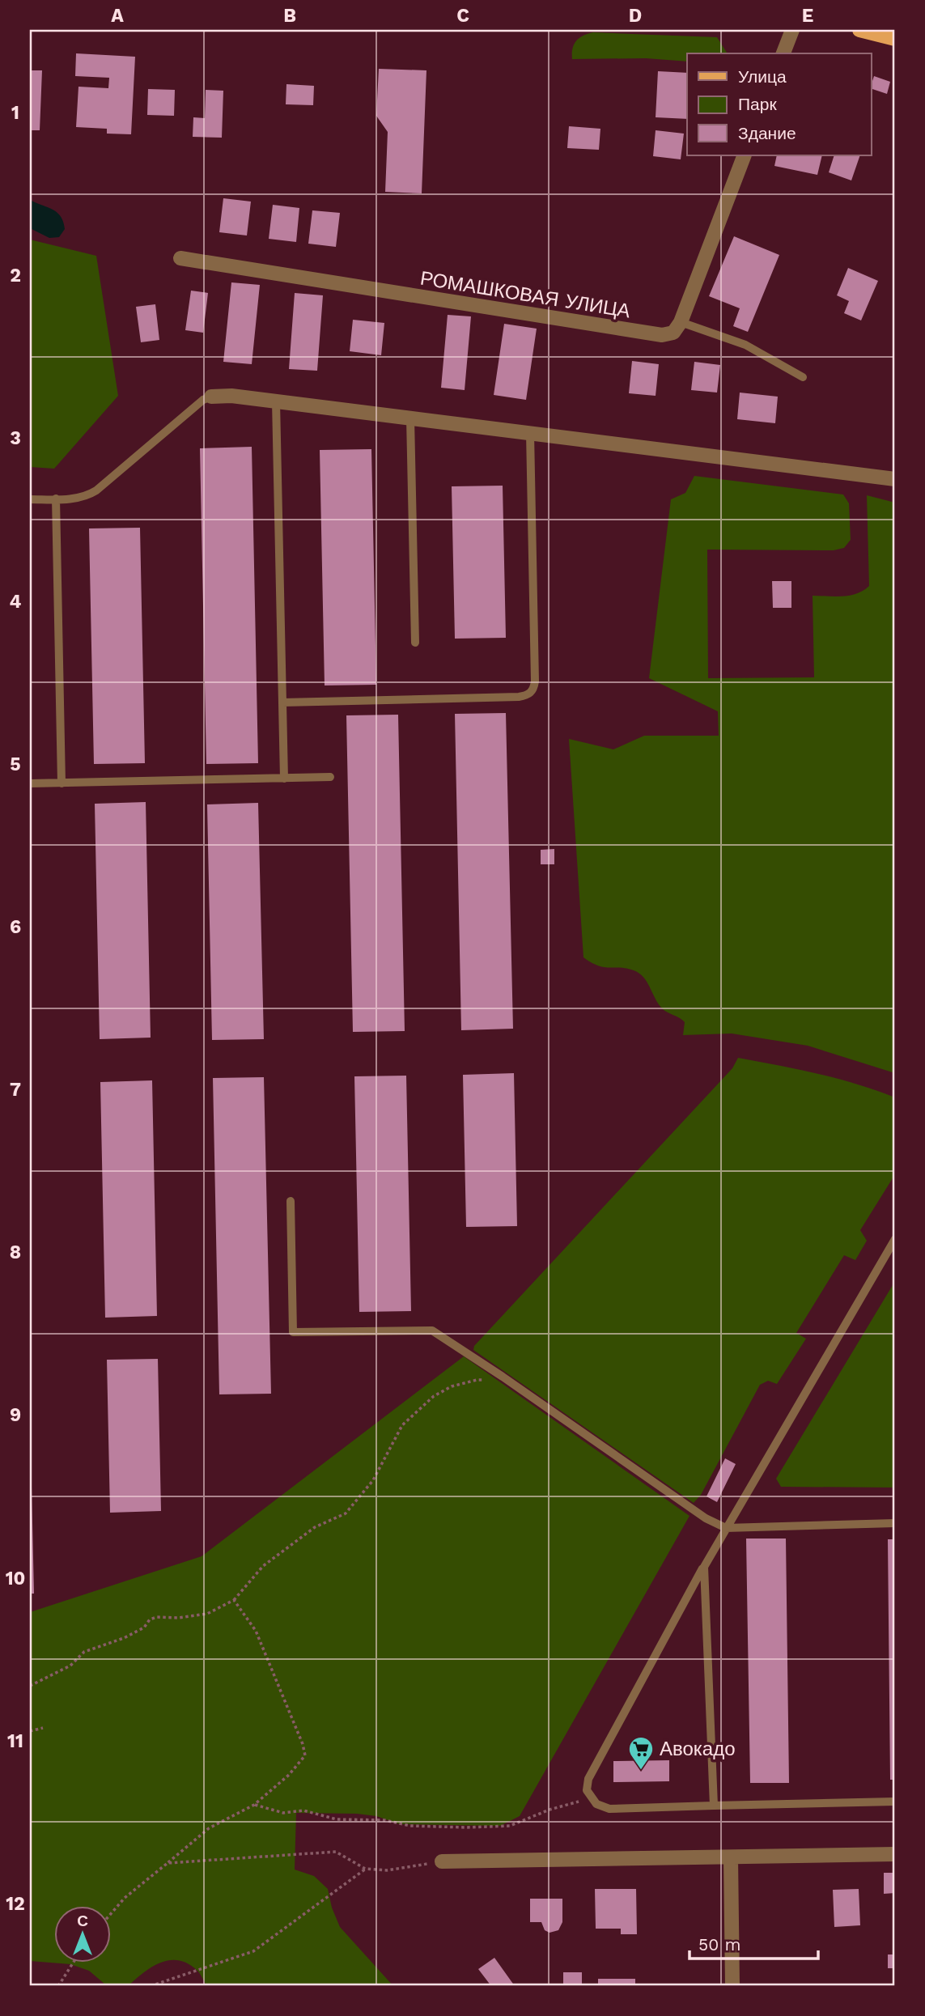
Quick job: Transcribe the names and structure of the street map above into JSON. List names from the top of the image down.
{
  "streets": {
    "street": ["РОМАШКОВАЯ УЛИЦА"]
  },
  "places": {
    "supermarket": ["Авокадо"]
  },
  "legend": ["Улица", "Парк", "Здание"],
  "scale_bar": "50 m",
  "north": "top",
  "grid": {
    "columns": [
      "A",
      "B",
      "C",
      "D",
      "E"
    ],
    "rows": [
      "1",
      "2",
      "3",
      "4",
      "5",
      "6",
      "7",
      "8",
      "9",
      "10",
      "11",
      "12"
    ]
  }
}
